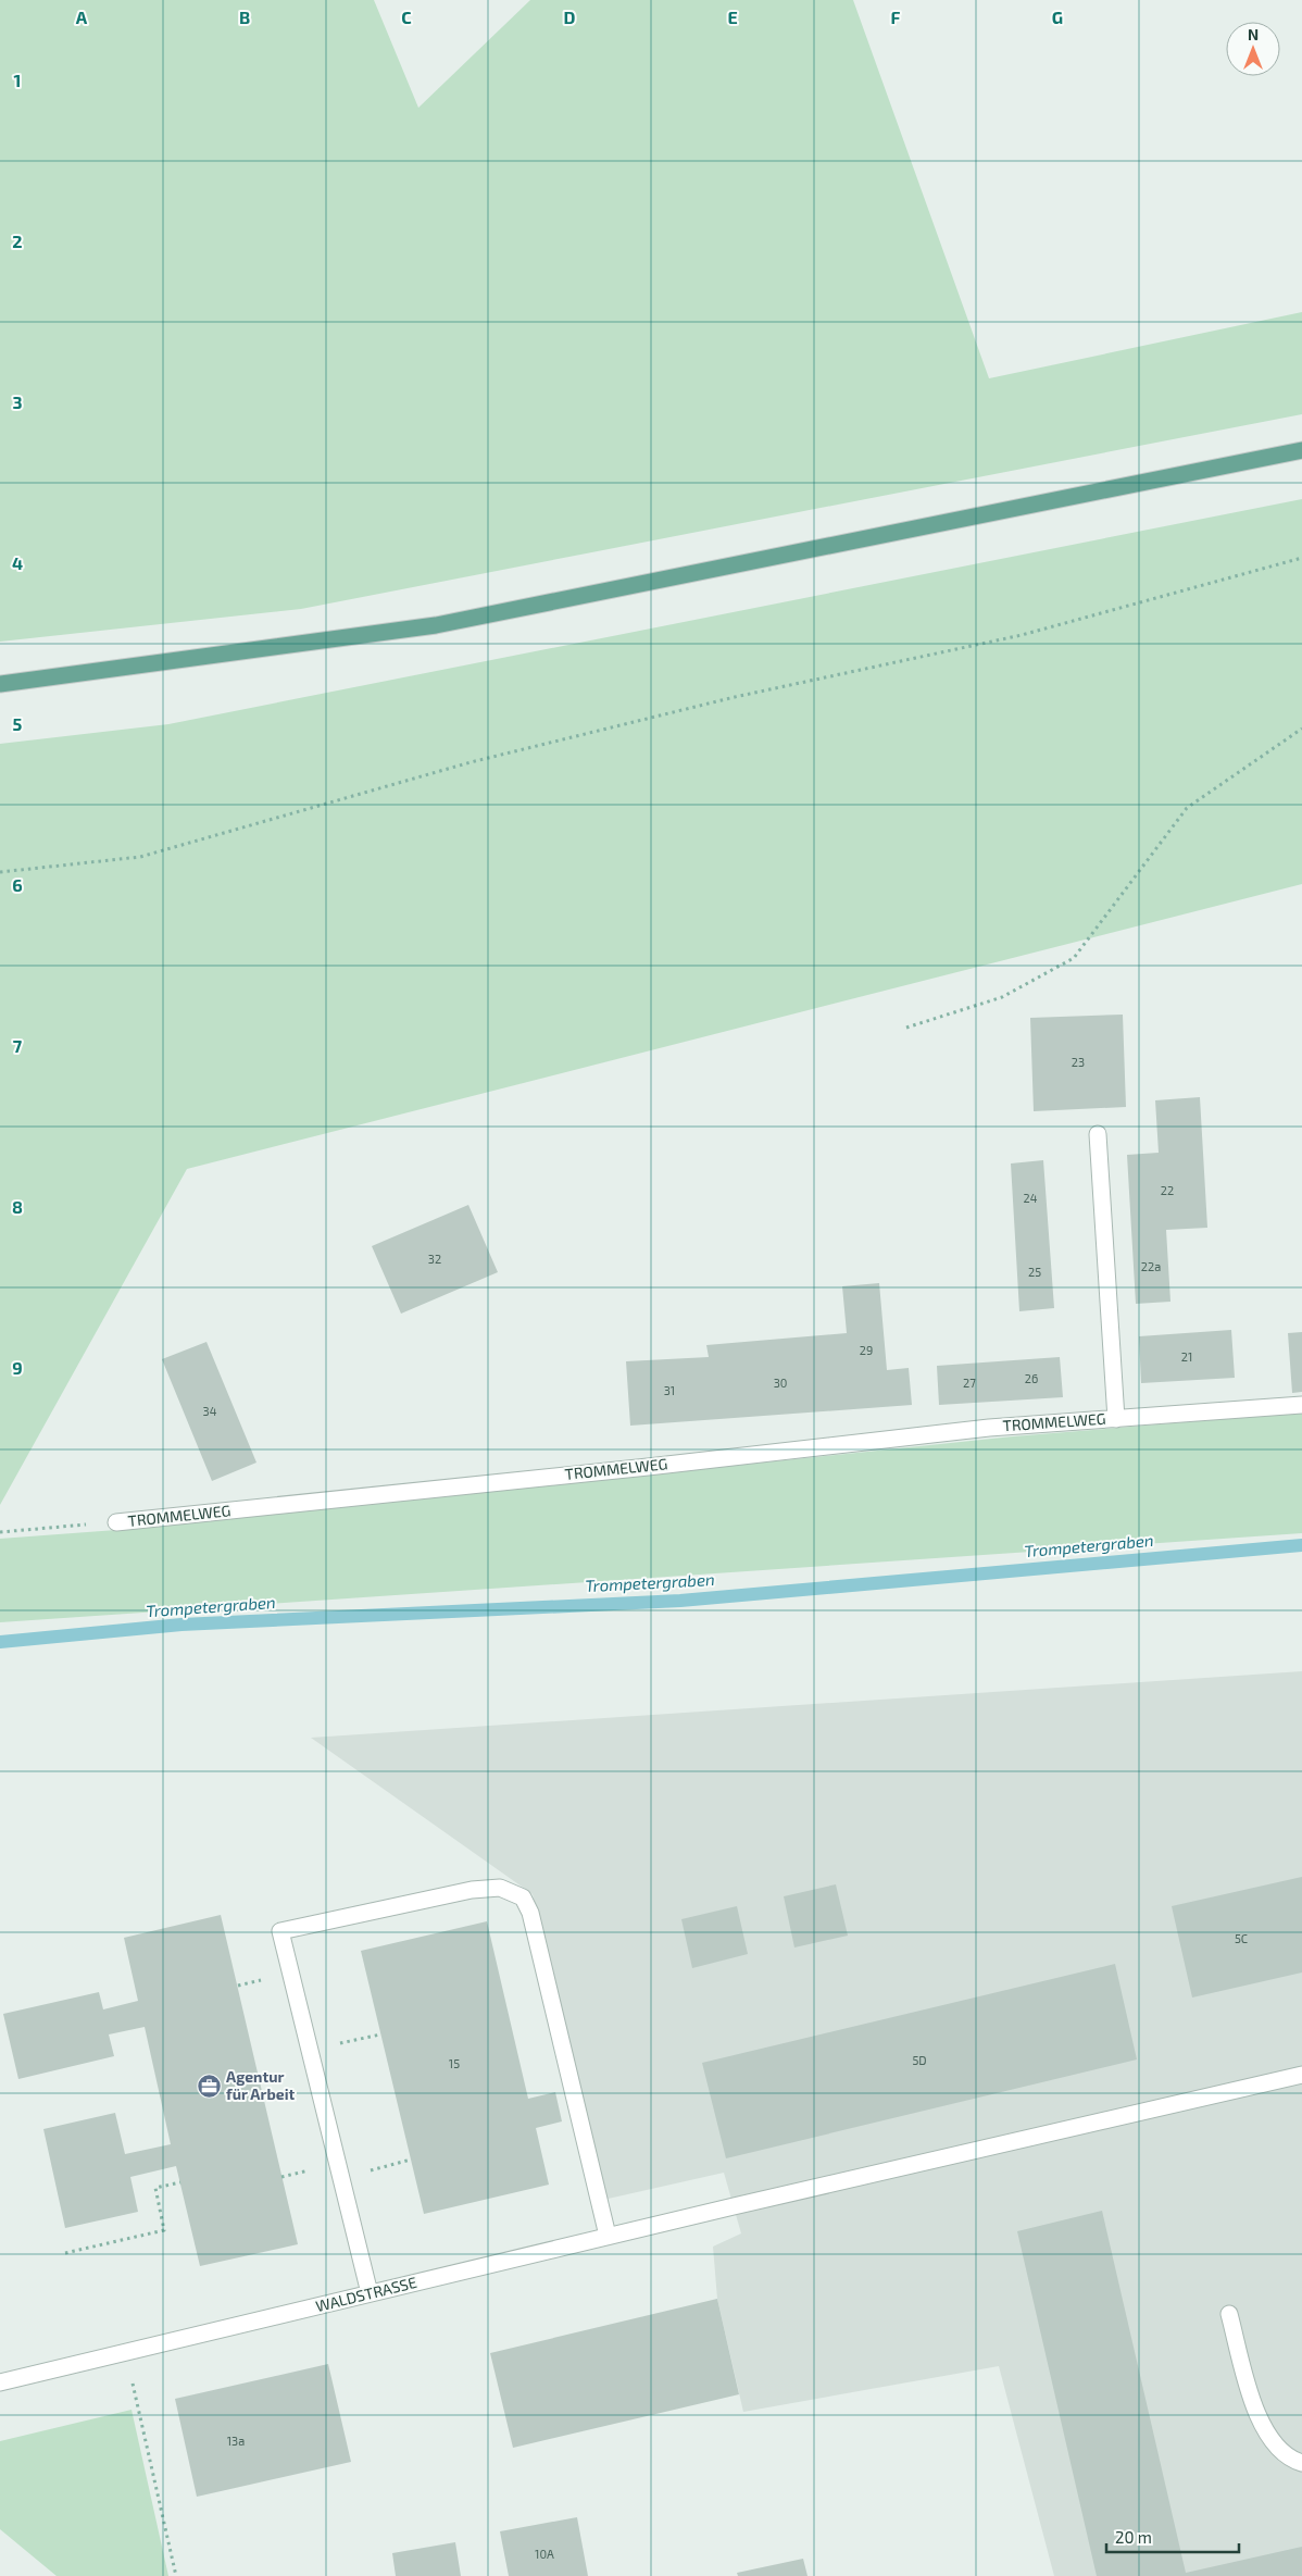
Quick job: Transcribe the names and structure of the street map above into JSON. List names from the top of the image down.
{
  "streets": {
    "street": ["TROMMELWEG", "WALDSTRASSE"]
  },
  "water": ["Trompetergraben"],
  "places": {
    "office": ["Agentur für Arbeit"]
  },
  "house_numbers": [
    "23",
    "22",
    "24",
    "32",
    "22a",
    "25",
    "29",
    "21",
    "26",
    "30",
    "27",
    "31",
    "34",
    "5C",
    "5D",
    "15",
    "13a",
    "10A"
  ],
  "scale_bar": "20 m",
  "north": "top",
  "grid": {
    "columns": [
      "A",
      "B",
      "C",
      "D",
      "E",
      "F",
      "G"
    ],
    "rows": [
      "1",
      "2",
      "3",
      "4",
      "5",
      "6",
      "7",
      "8",
      "9"
    ]
  }
}
